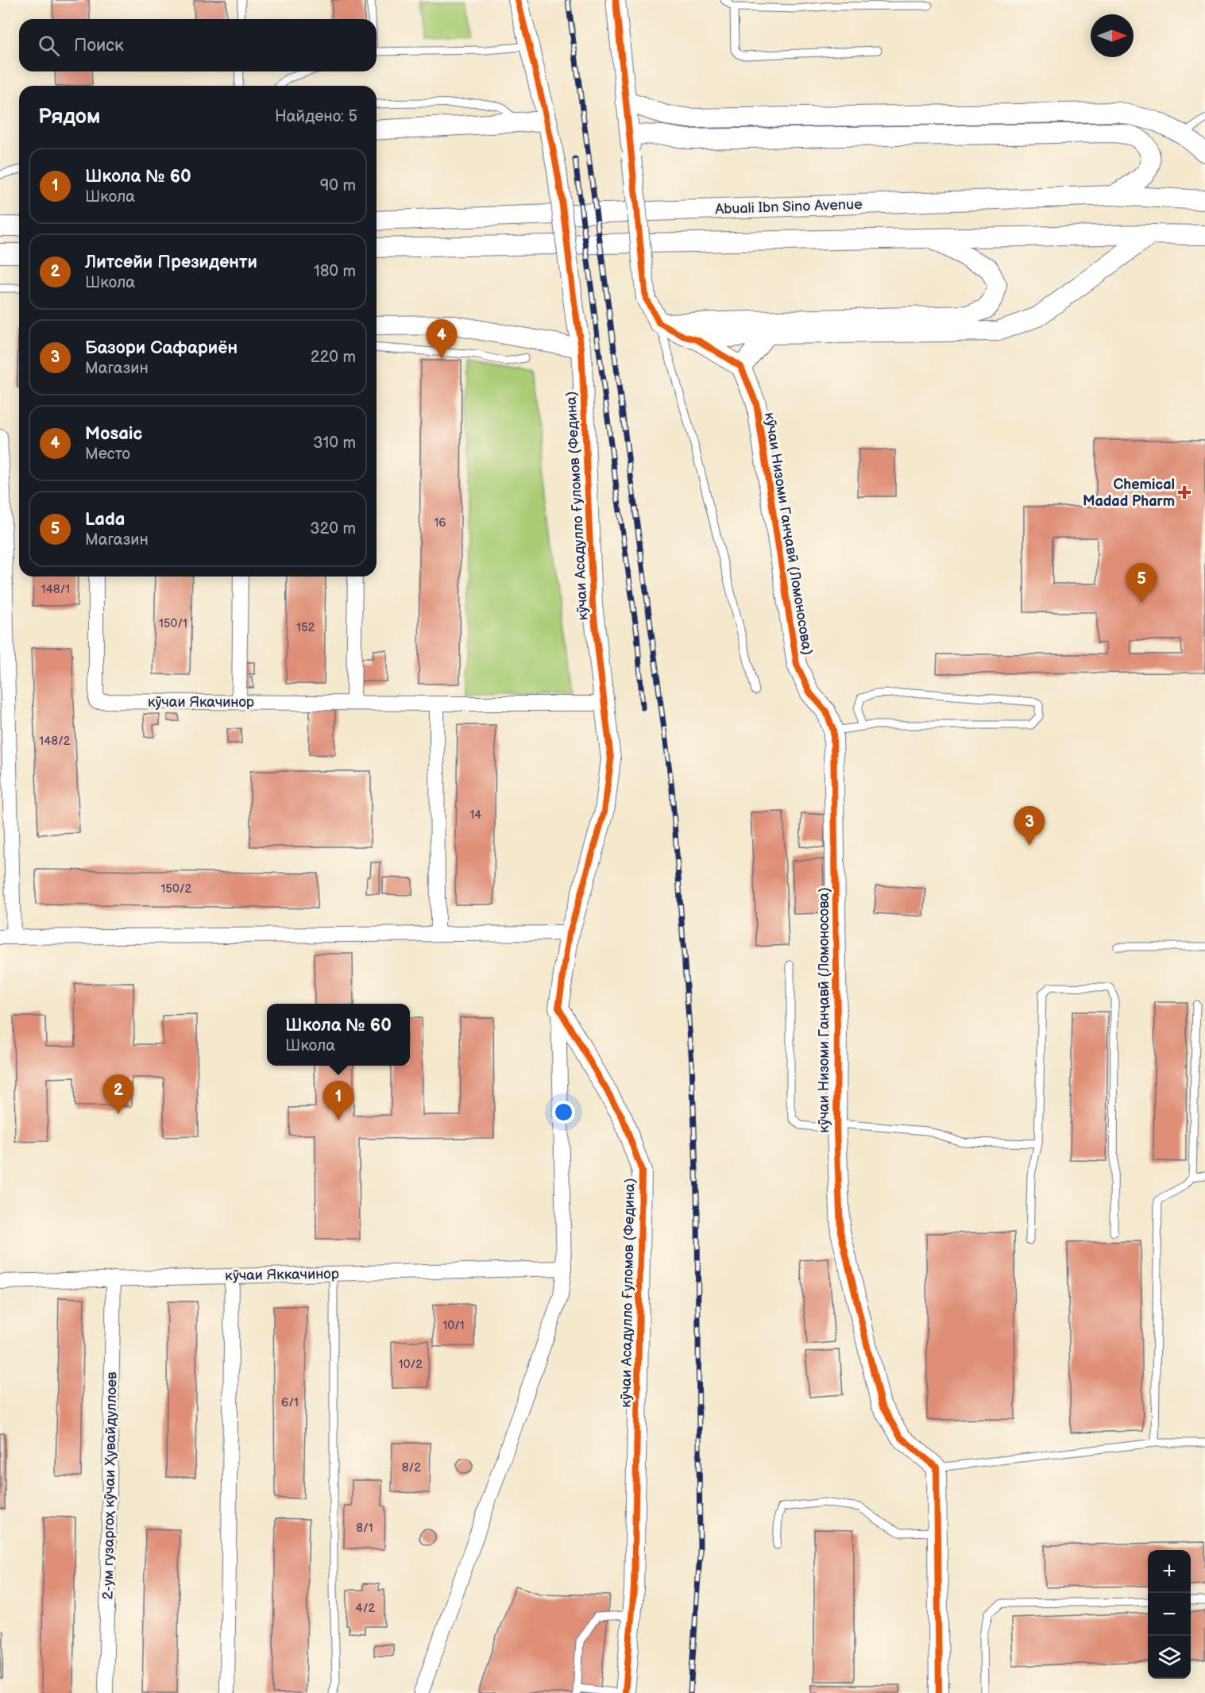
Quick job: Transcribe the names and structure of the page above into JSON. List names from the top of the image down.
{
  "streets": {
    "main road": ["Abuali Ibn Sino Avenue", "кӯчаи Асадулло Ғуломов (Федина)", "кӯчаи Низоми Ганҷавӣ (Ломоносова)"],
    "street": ["кӯчаи Якачинор", "кӯчаи Яккачинор", "2-ум гузаргоҳ кӯчаи Ҳувайдуллоев"]
  },
  "crossings": [
    ["кӯчаи Асадулло Ғуломов (Федина)", "кӯчаи Якачинор"],
    ["кӯчаи Яккачинор", "2-ум гузаргоҳ кӯчаи Ҳувайдуллоев"]
  ],
  "places": {
    "health": ["Chemical Madad Pharm"]
  },
  "house_numbers": [
    "16",
    "148/1",
    "150/1",
    "152",
    "148/2",
    "14",
    "150/2",
    "10/1",
    "10/2",
    "6/1",
    "8/2",
    "8/1",
    "4/2"
  ],
  "north": "right",
  "page": {
    "search": "Поиск",
    "heading": ["Рядом", "Найдено: 5"],
    "list": [
      {
        "mark": "1",
        "name": "Школа № 60",
        "note": "Школа",
        "value": "90 m"
      },
      {
        "mark": "2",
        "name": "Литсейи Президенти",
        "note": "Школа",
        "value": "180 m"
      },
      {
        "mark": "3",
        "name": "Базори Сафариён",
        "note": "Магазин",
        "value": "220 m"
      },
      {
        "mark": "4",
        "name": "Mosaic",
        "note": "Место",
        "value": "310 m"
      },
      {
        "mark": "5",
        "name": "Lada",
        "note": "Магазин",
        "value": "320 m"
      }
    ],
    "pins": [
      "4",
      "5",
      "3",
      "2",
      "1"
    ],
    "popup": ["Школа № 60", "Школа"],
    "map_buttons": ["+", "−"]
  }
}
